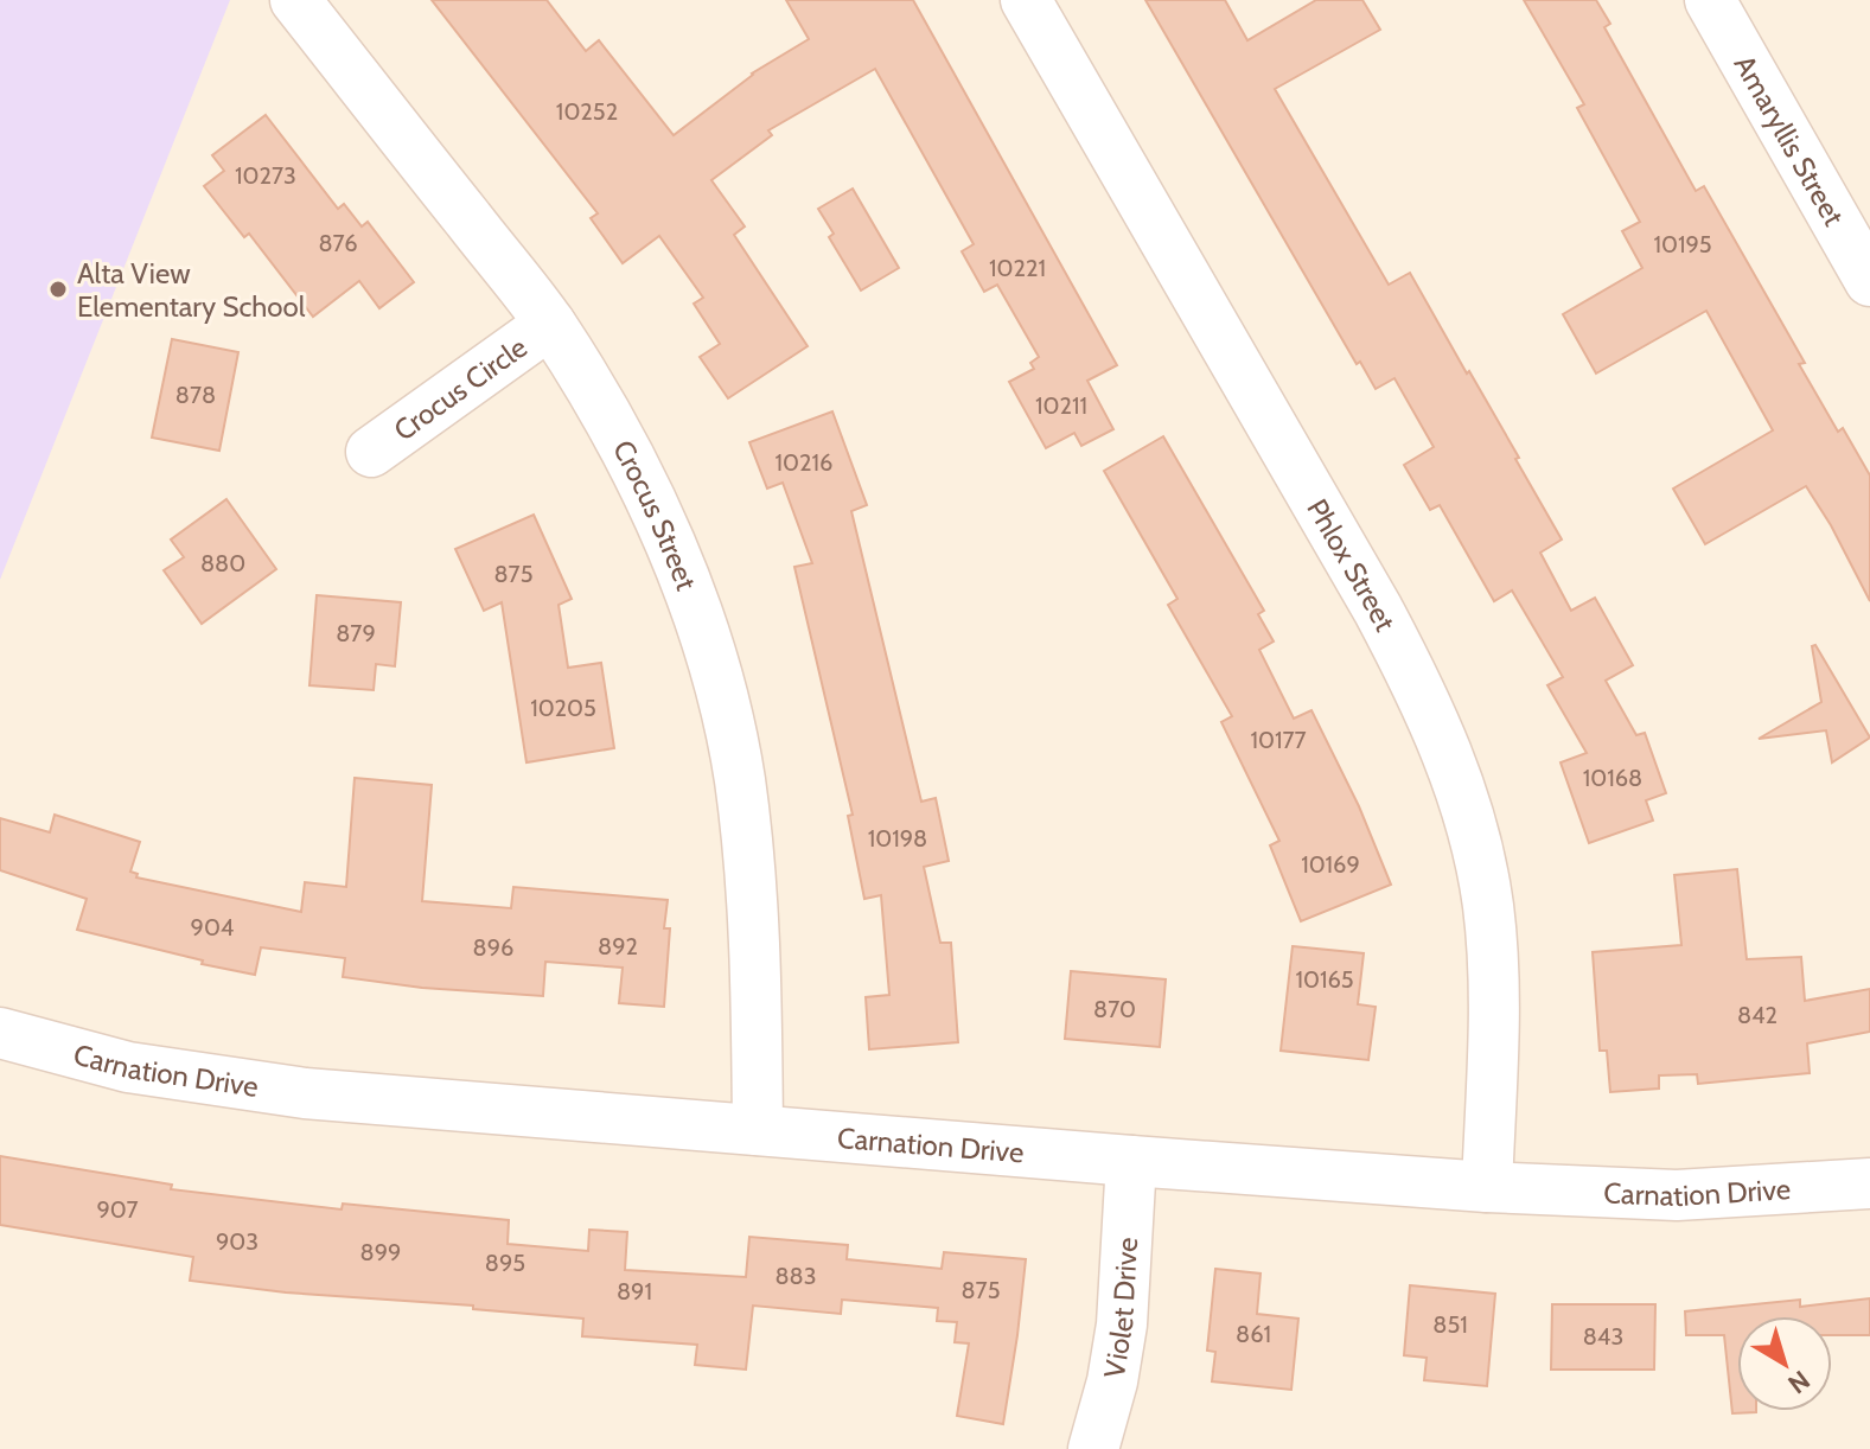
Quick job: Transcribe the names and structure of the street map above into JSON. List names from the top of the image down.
{
  "streets": {
    "street": [
      "Amaryllis Street",
      "Crocus Circle",
      "Crocus Street",
      "Phlox Street",
      "Carnation Drive",
      "Violet Drive"
    ]
  },
  "crossings": [
    ["Crocus Circle", "Crocus Street"],
    ["Crocus Street", "Carnation Drive"],
    ["Phlox Street", "Carnation Drive"],
    ["Carnation Drive", "Violet Drive"]
  ],
  "places": ["Alta View Elementary School"],
  "house_numbers": [
    "10252",
    "10273",
    "876",
    "10195",
    "10221",
    "878",
    "10211",
    "10216",
    "880",
    "875",
    "879",
    "10205",
    "10177",
    "10168",
    "10198",
    "10169",
    "904",
    "892",
    "896",
    "10165",
    "870",
    "842",
    "907",
    "903",
    "899",
    "895",
    "883",
    "875",
    "891",
    "851",
    "861",
    "843"
  ],
  "north": "bottom right"
}
